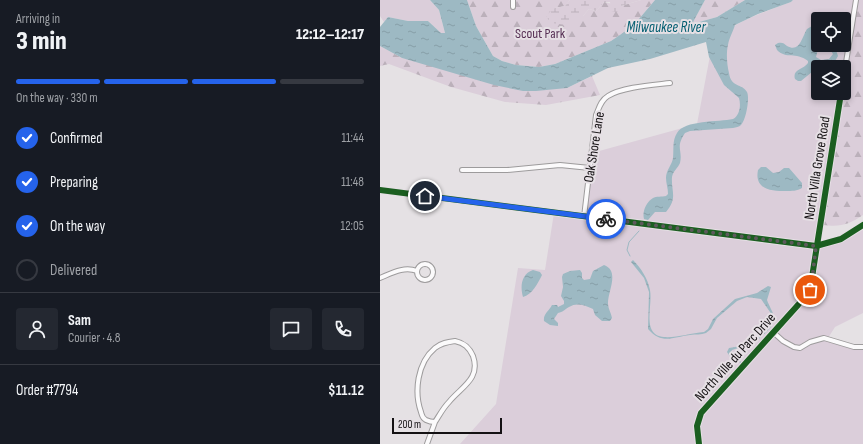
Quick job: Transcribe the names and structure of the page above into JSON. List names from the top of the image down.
{
  "streets": {
    "street": ["Oak Shore Lane", "North Villa Grove Road", "North Ville du Parc Drive"]
  },
  "crossings": [
    ["North Villa Grove Road", "North Ville du Parc Drive"]
  ],
  "water": ["Milwaukee River"],
  "parks": ["Scout Park"],
  "scale_bar": "200 m",
  "page": {
    "heading": ["3 min", "Arriving in", "12:12–12:17"],
    "panel": [
      "Sam",
      "Courier · 4.8",
      "Order #7794",
      "$11.12"
    ],
    "bar": "On the way · 330 m",
    "list": [
      ["Confirmed", "11:44"],
      ["Preparing", "11:48"],
      ["On the way", "12:05"],
      "Delivered"
    ],
    "scale": "200 m"
  }
}
